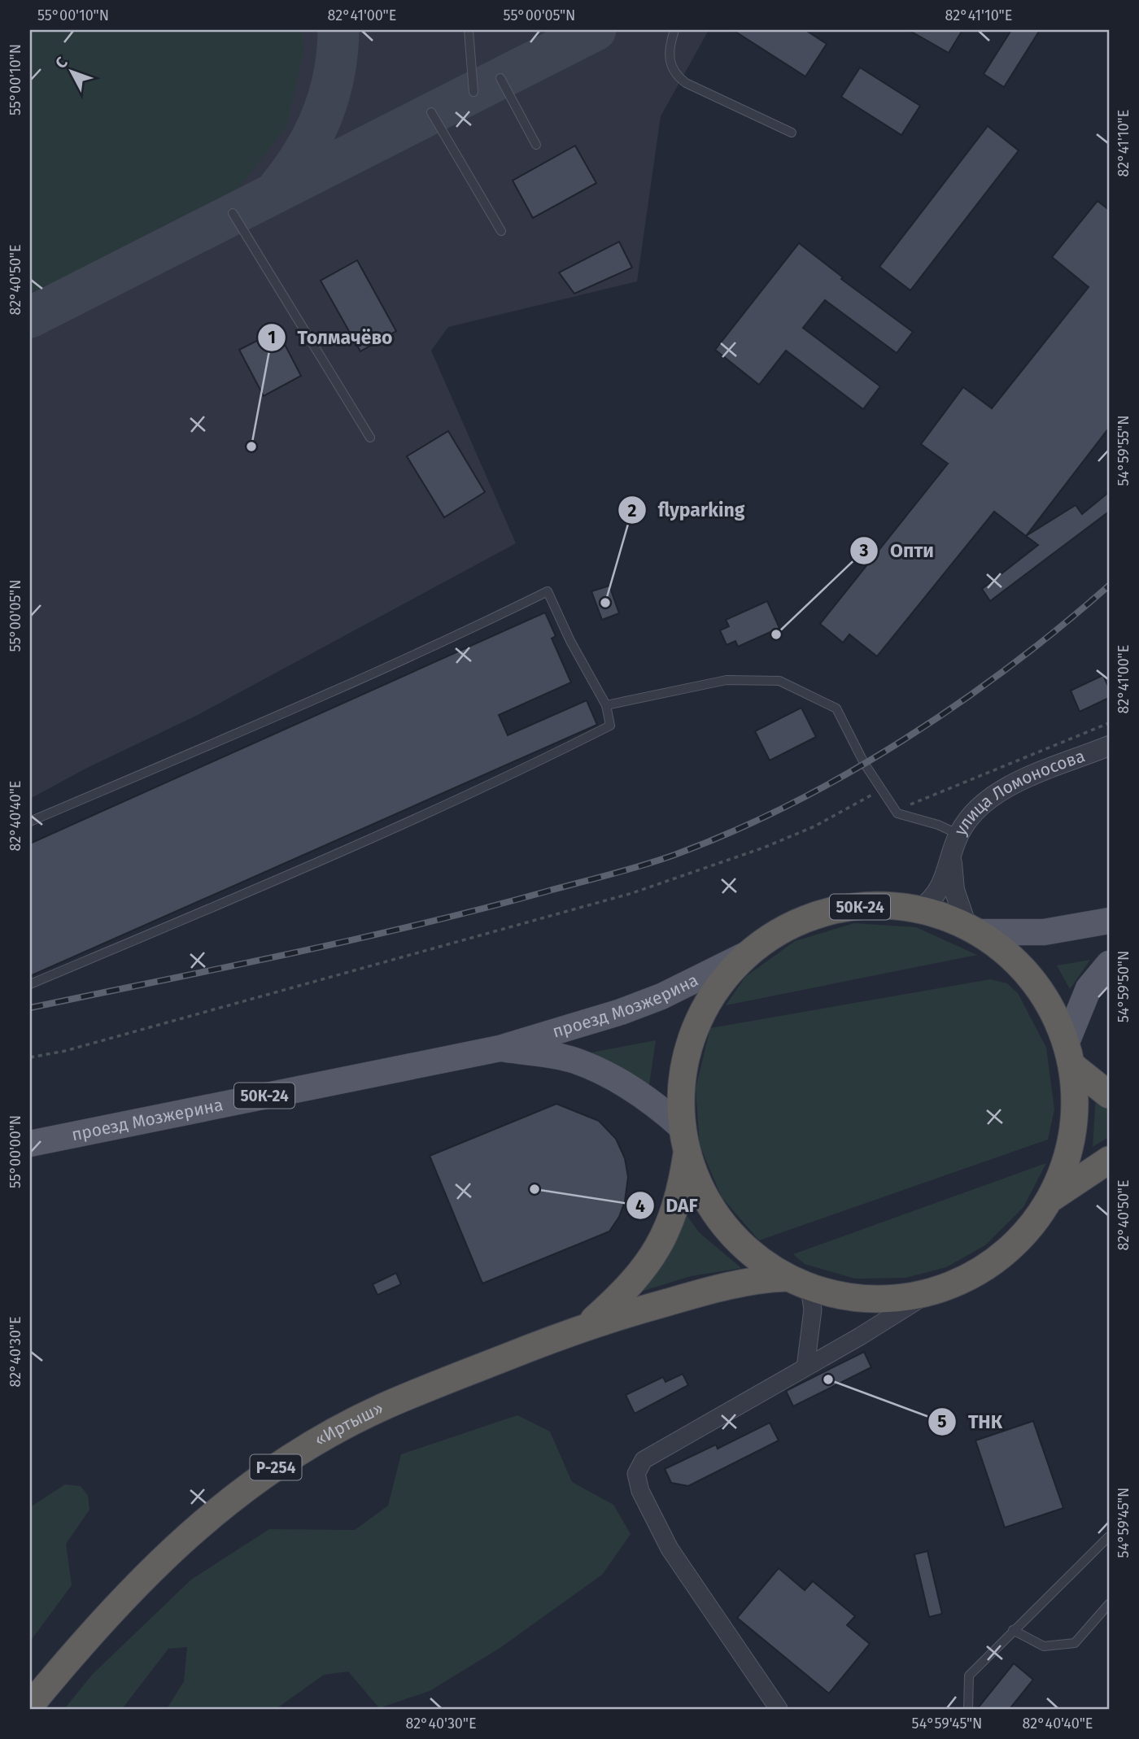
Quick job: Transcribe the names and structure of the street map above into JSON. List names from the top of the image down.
{
  "streets": {
    "highway": ["50К-24", "«Иртыш»", "Р-254"],
    "main road": ["проезд Мозжерина"],
    "street": ["улица Ломоносова"]
  },
  "crossings": [
    ["50К-24", "проезд Мозжерина"]
  ],
  "places": [
    "Толмачёво",
    "flyparking",
    "Опти",
    "DAF",
    "ТНК"
  ],
  "north": "top left",
  "coordinates": [
    "55°00'10\"N",
    "82°41'00\"E",
    "55°00'05\"N",
    "82°41'10\"E",
    "82°40'50\"E",
    "54°59'55\"N",
    "82°40'40\"E",
    "54°59'50\"N",
    "55°00'00\"N",
    "82°40'30\"E",
    "54°59'45\"N"
  ]
}
